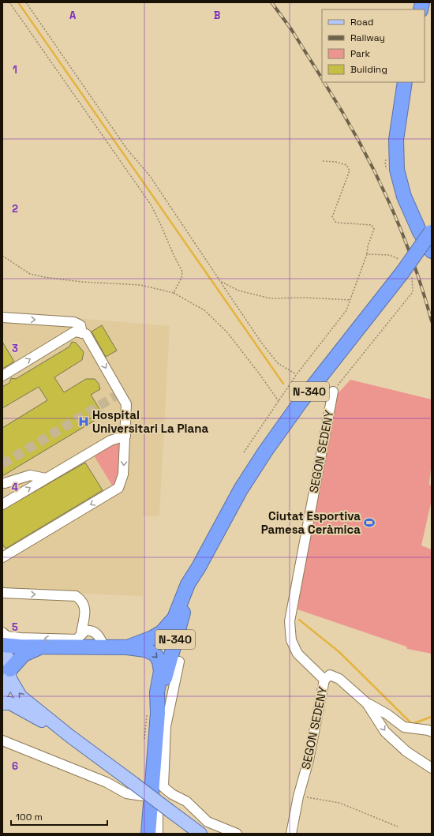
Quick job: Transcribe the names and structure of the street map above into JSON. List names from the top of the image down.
{
  "streets": {
    "highway": ["N-340"],
    "street": ["SEGON SEDENY"]
  },
  "places": {
    "hospital": ["Hospital Universitari La Plana"],
    "sports": ["Ciutat Esportiva Pamesa Ceràmica"]
  },
  "legend": [
    "Road",
    "Railway",
    "Park",
    "Building"
  ],
  "scale_bar": "100 m",
  "grid": {
    "columns": ["A", "B"],
    "rows": [
      "1",
      "2",
      "3",
      "4",
      "5",
      "6"
    ]
  }
}
